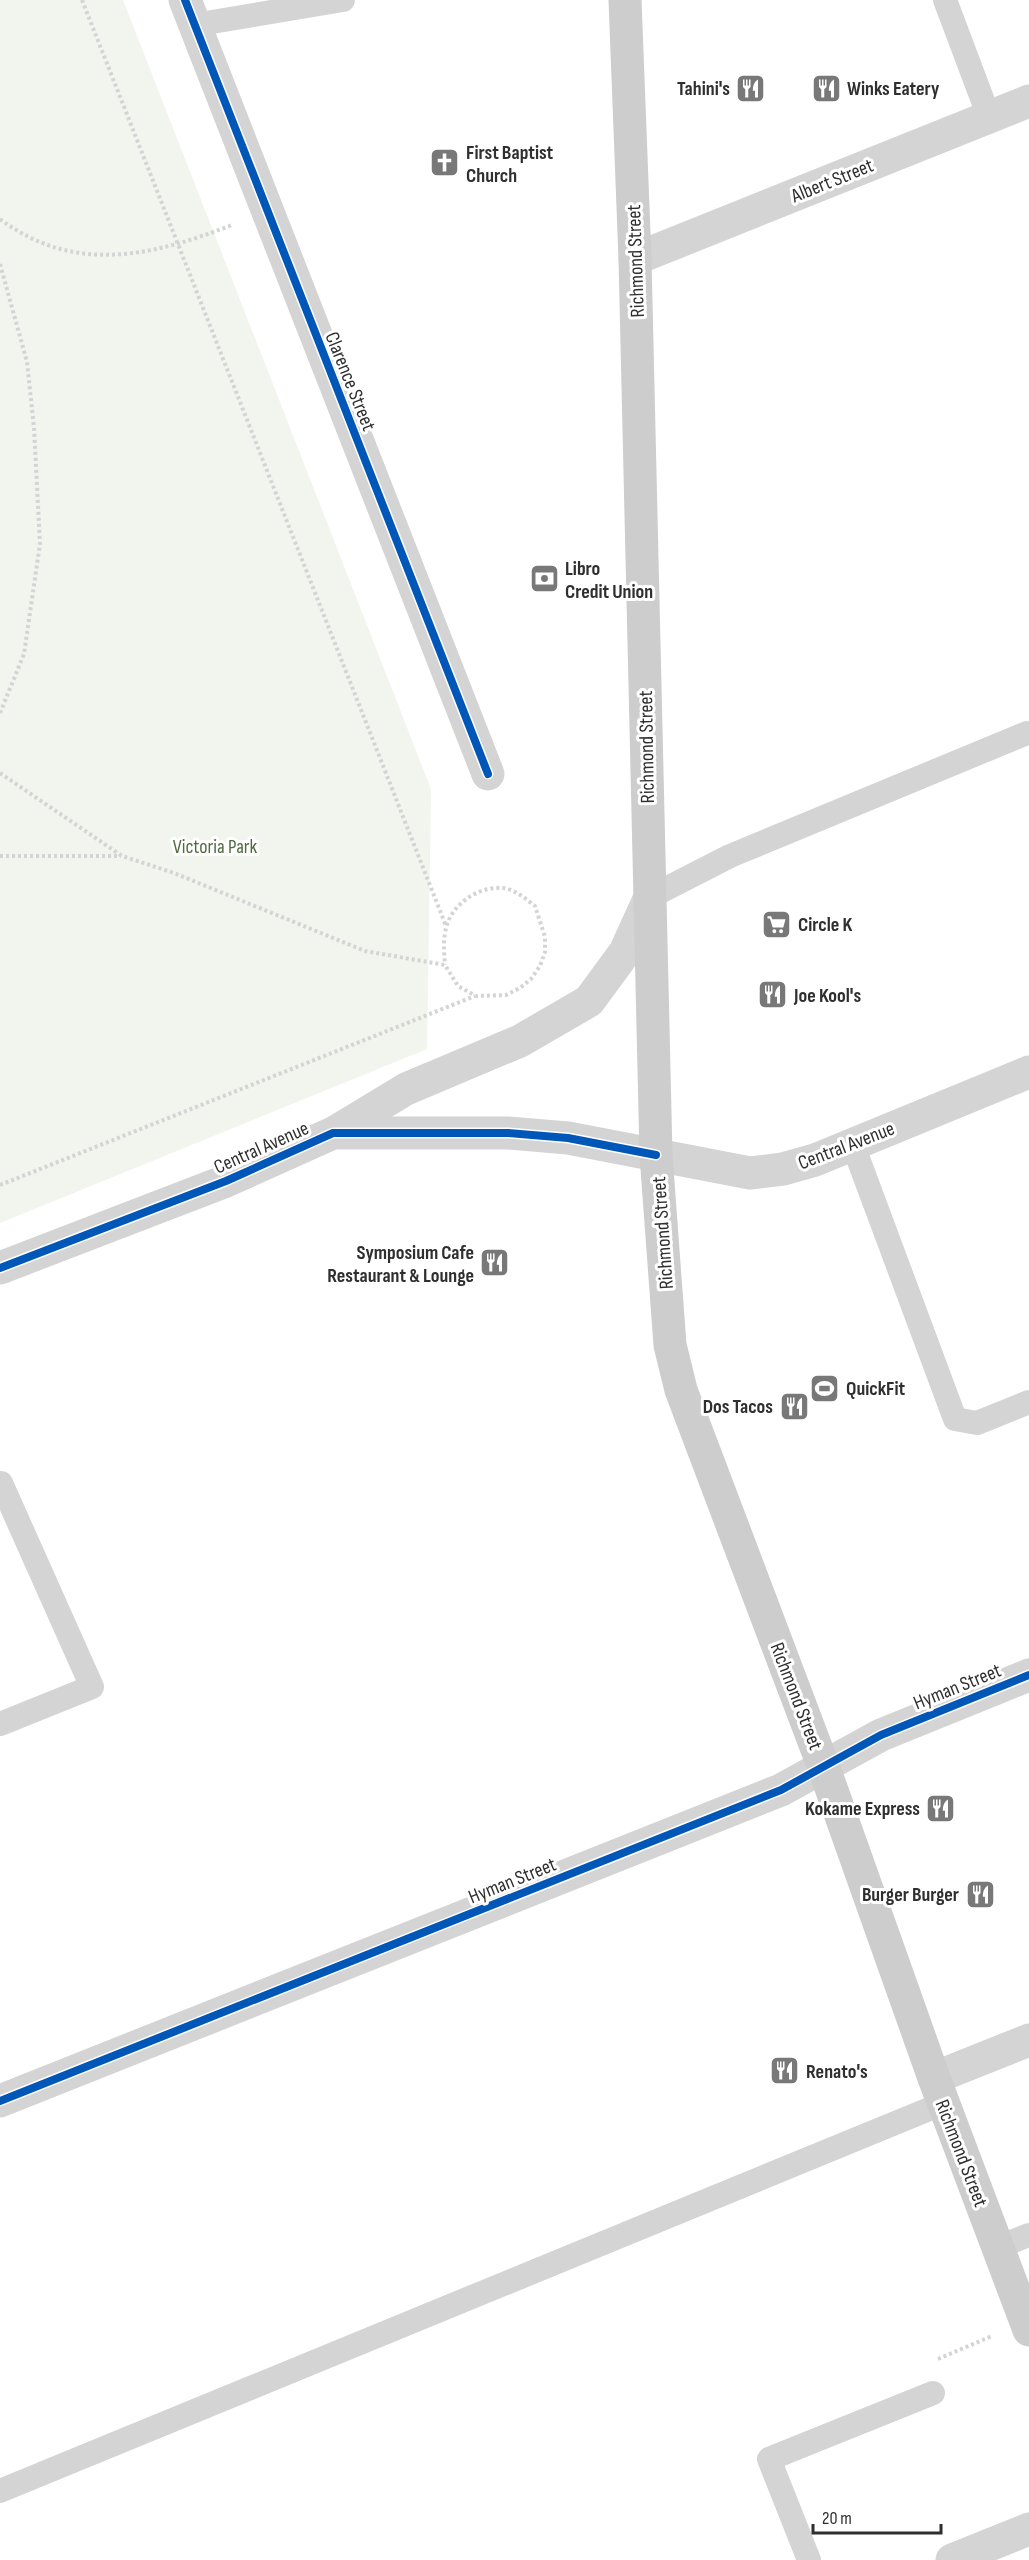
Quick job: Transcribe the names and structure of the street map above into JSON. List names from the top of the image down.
{
  "streets": {
    "main road": ["Richmond Street"],
    "street": [
      "Albert Street",
      "Clarence Street",
      "Central Avenue",
      "Hyman Street"
    ]
  },
  "crossings": [
    ["Albert Street", "Richmond Street"],
    ["Richmond Street", "Central Avenue"],
    ["Richmond Street", "Hyman Street"]
  ],
  "parks": ["Victoria Park"],
  "places": {
    "restaurant": [
      "Tahini's",
      "Winks Eatery",
      "Joe Kool's",
      "Symposium Cafe Restaurant & Lounge",
      "Dos Tacos",
      "Kokame Express",
      "Burger Burger",
      "Renato's"
    ],
    "church": ["First Baptist Church"],
    "bank": ["Libro Credit Union"],
    "supermarket": ["Circle K"],
    "sports": ["QuickFit"]
  },
  "scale_bar": "20 m"
}
